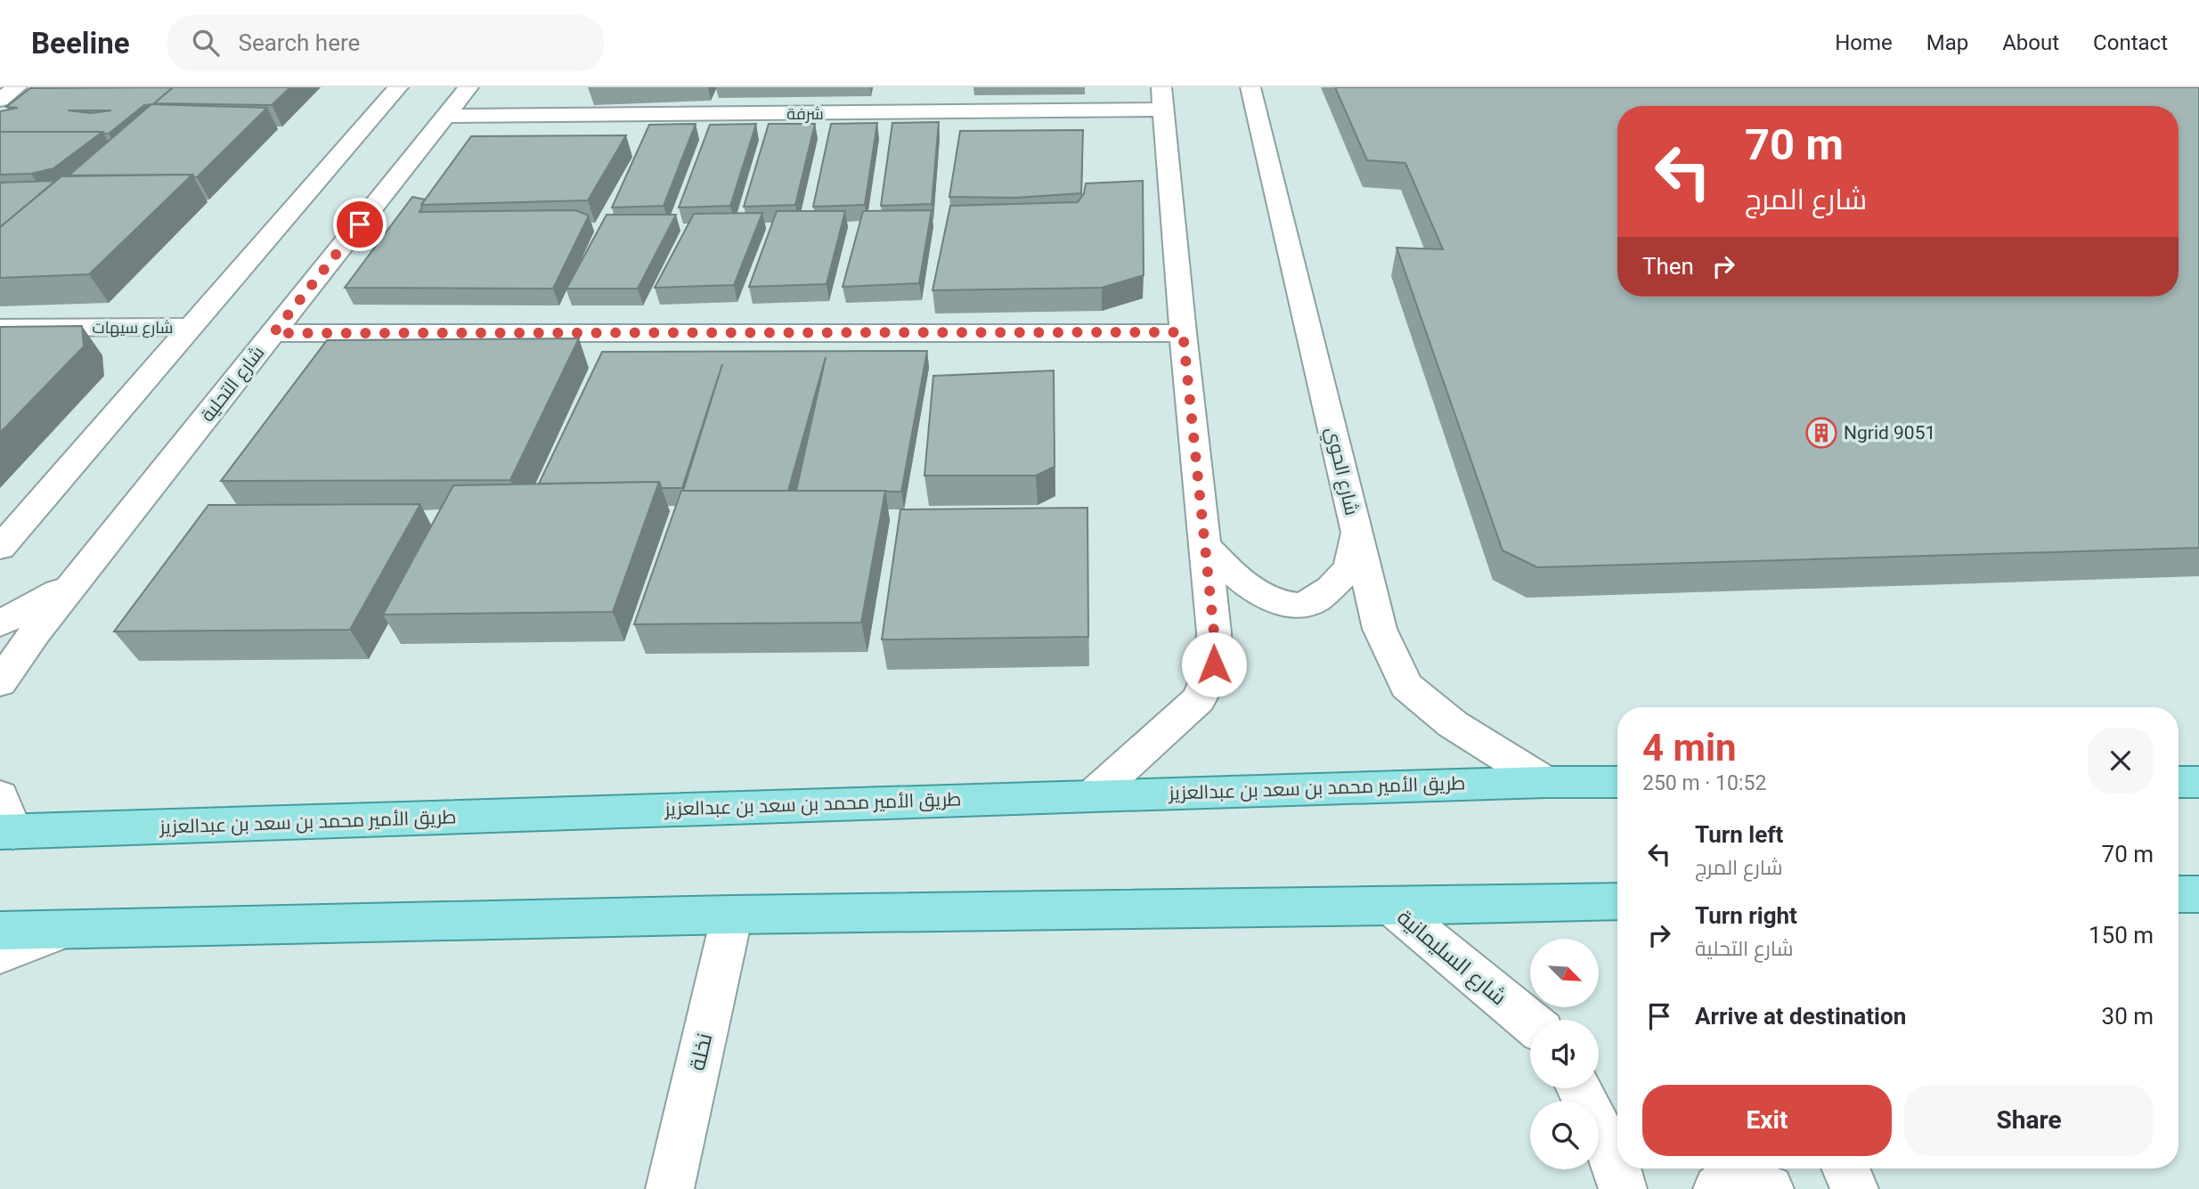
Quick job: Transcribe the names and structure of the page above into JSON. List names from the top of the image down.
{
  "streets": {
    "main road": ["طريق الأمير محمد بن سعد بن عبدالعزيز"],
    "street": [
      "شرفة",
      "شارع سيهات",
      "شارع التحلية",
      "شارع الحوي",
      "شارع السليمانية",
      "نخلة"
    ]
  },
  "crossings": [
    ["شرفة", "شارع التحلية"],
    ["شارع الحوي", "طريق الأمير محمد بن سعد بن عبدالعزيز"]
  ],
  "places": {
    "building": ["Ngrid 9051"]
  },
  "north": "bottom right",
  "page": {
    "header": "Beeline",
    "search": "Search here",
    "nav": [
      "Home",
      "Map",
      "About",
      "Contact"
    ],
    "turn": ["70 m", "شارع المرج"],
    "then": "Then",
    "heading": ["4 min", "250 m · 10:52"],
    "list": [
      {
        "name": "Turn left",
        "note": "شارع المرج",
        "value": "70 m"
      },
      {
        "name": "Turn right",
        "note": "شارع التحلية",
        "value": "150 m"
      },
      {
        "name": "Arrive at destination",
        "value": "30 m"
      }
    ],
    "buttons": ["Exit", "Share"]
  }
}
